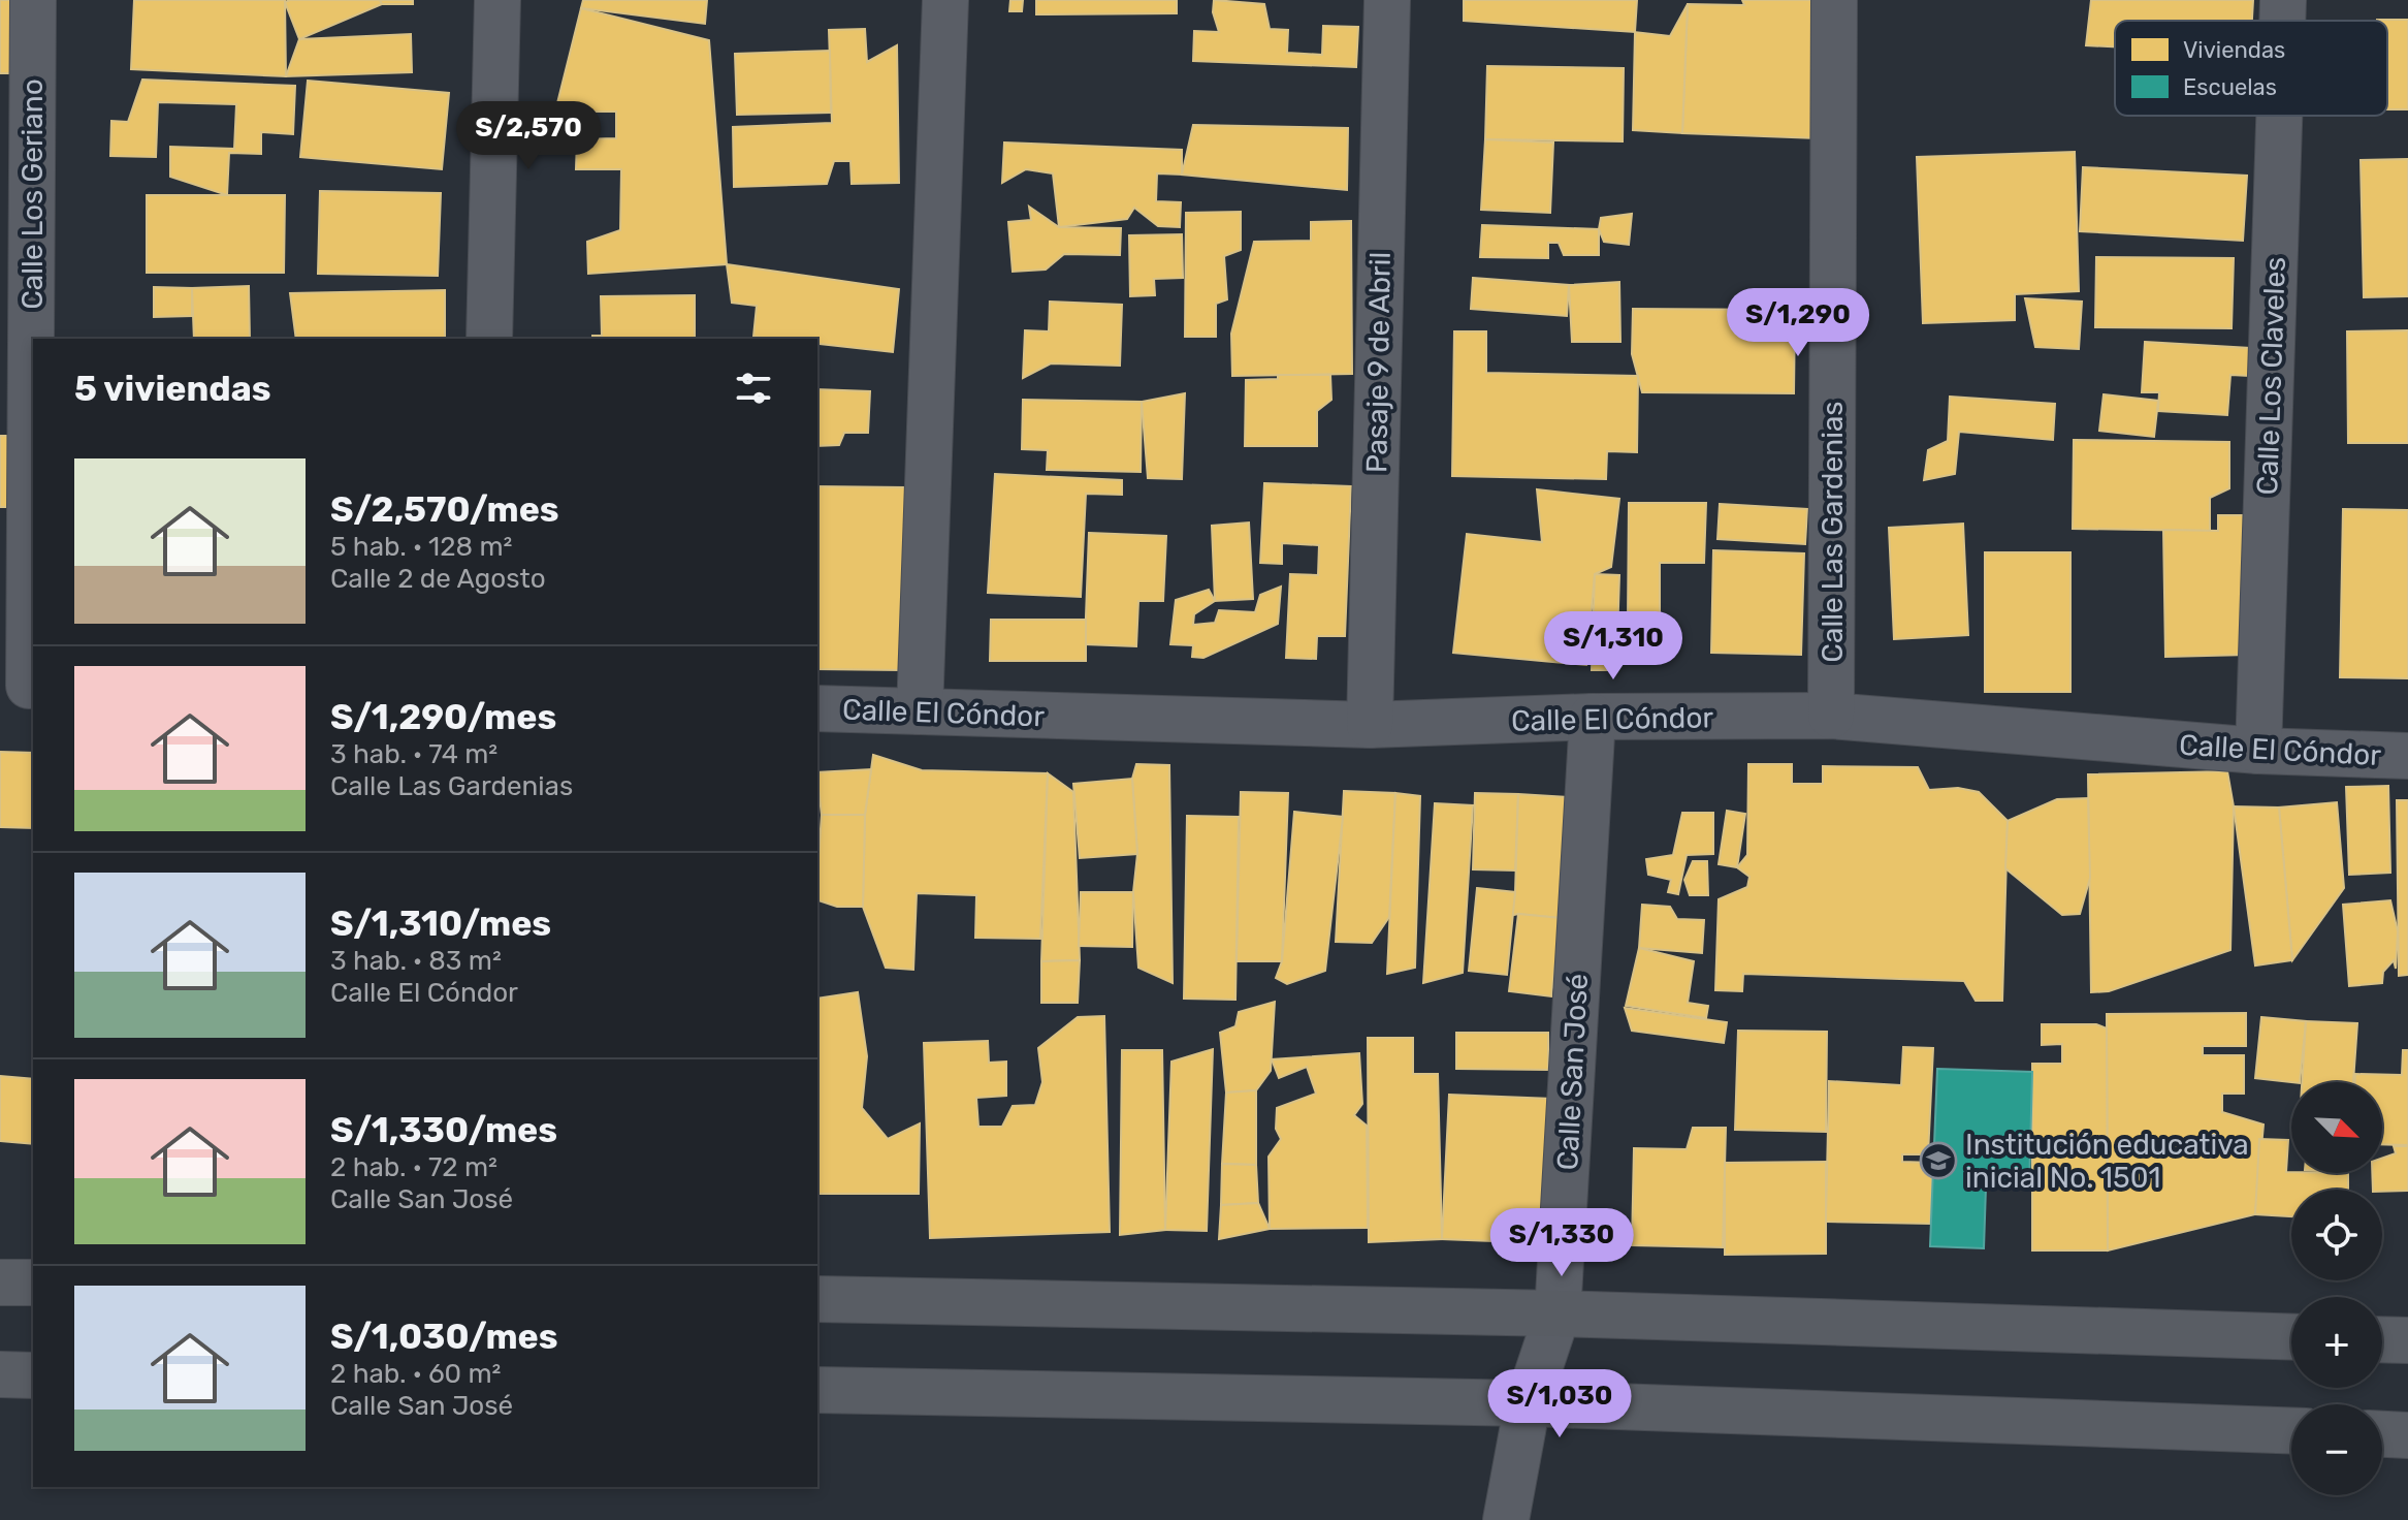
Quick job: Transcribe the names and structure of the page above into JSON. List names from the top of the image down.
{
  "streets": {
    "street": [
      "Calle Los Geriano",
      "Pasaje 9 de Abril",
      "Calle Los Claveles",
      "Calle Las Gardenias",
      "Calle El Cóndor",
      "Calle San José"
    ]
  },
  "crossings": [
    ["Pasaje 9 de Abril", "Calle El Cóndor"],
    ["Calle Los Claveles", "Calle El Cóndor"],
    ["Calle Las Gardenias", "Calle El Cóndor"],
    ["Calle El Cóndor", "Calle San José"]
  ],
  "places": {
    "school or university": ["Institución educativa inicial No. 1501"]
  },
  "legend": ["Viviendas", "Escuelas"],
  "north": "bottom right",
  "page": {
    "price": [
      "S/2,570",
      "S/1,290",
      "S/1,310",
      "S/1,330",
      "S/1,030"
    ],
    "heading": "5 viviendas",
    "list": [
      {
        "name": "S/2,570/mes",
        "note": "5 hab. · 128 m² · Calle 2 de Agosto"
      },
      {
        "name": "S/1,290/mes",
        "note": "3 hab. · 74 m² · Calle Las Gardenias"
      },
      {
        "name": "S/1,310/mes",
        "note": "3 hab. · 83 m² · Calle El Cóndor"
      },
      {
        "name": "S/1,330/mes",
        "note": "2 hab. · 72 m² · Calle San José"
      },
      {
        "name": "S/1,030/mes",
        "note": "2 hab. · 60 m² · Calle San José"
      }
    ],
    "map_buttons": ["+", "−"]
  }
}
